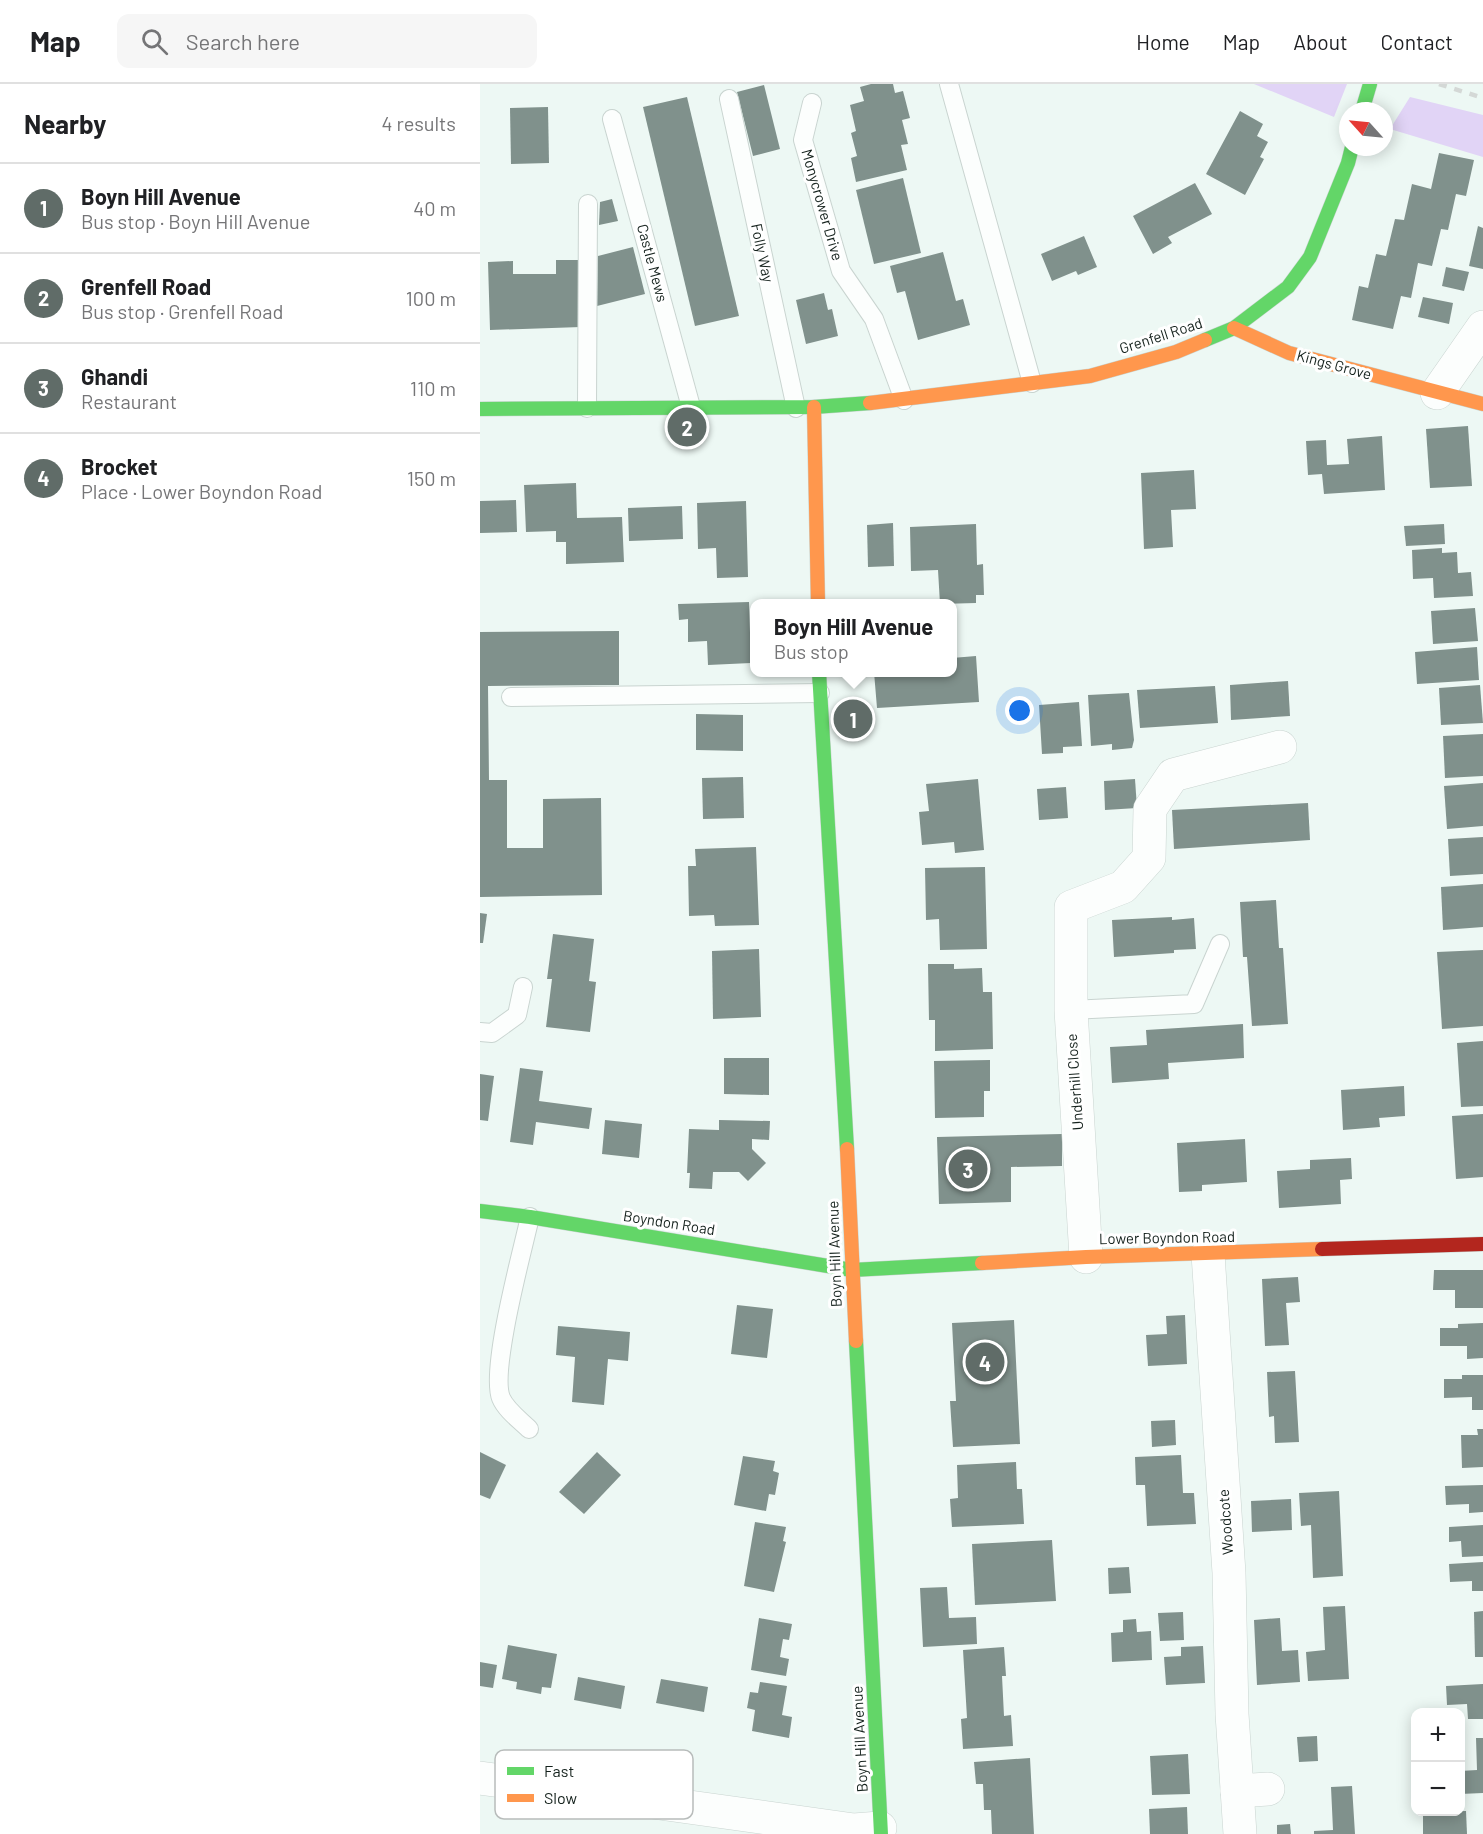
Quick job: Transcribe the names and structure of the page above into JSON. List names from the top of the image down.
{
  "streets": {
    "street": [
      "Grenfell Road",
      "Kings Grove",
      "Underhill Close",
      "Boyndon Road",
      "Lower Boyndon Road",
      "Boyn Hill Avenue",
      "Woodcote"
    ],
    "lane": ["Monycrower Drive", "Folly Way", "Castle Mews"]
  },
  "crossings": [
    ["Monycrower Drive", "Grenfell Road"],
    ["Folly Way", "Grenfell Road"],
    ["Castle Mews", "Grenfell Road"],
    ["Grenfell Road", "Kings Grove"],
    ["Underhill Close", "Lower Boyndon Road"],
    ["Boyndon Road", "Lower Boyndon Road"],
    ["Boyndon Road", "Boyn Hill Avenue"],
    ["Lower Boyndon Road", "Boyn Hill Avenue"],
    ["Lower Boyndon Road", "Woodcote"]
  ],
  "legend": ["Fast", "Slow"],
  "north": "top left",
  "page": {
    "header": "Map",
    "search": "Search here",
    "nav": [
      "Home",
      "Map",
      "About",
      "Contact"
    ],
    "heading": ["Nearby", "4 results"],
    "list": [
      {
        "mark": "1",
        "name": "Boyn Hill Avenue",
        "note": "Bus stop · Boyn Hill Avenue",
        "value": "40 m"
      },
      {
        "mark": "2",
        "name": "Grenfell Road",
        "note": "Bus stop · Grenfell Road",
        "value": "100 m"
      },
      {
        "mark": "3",
        "name": "Ghandi",
        "note": "Restaurant",
        "value": "110 m"
      },
      {
        "mark": "4",
        "name": "Brocket",
        "note": "Place · Lower Boyndon Road",
        "value": "150 m"
      }
    ],
    "pins": [
      "2",
      "1",
      "3",
      "4"
    ],
    "popup": ["Boyn Hill Avenue", "Bus stop"],
    "map_buttons": ["+", "−"]
  }
}
